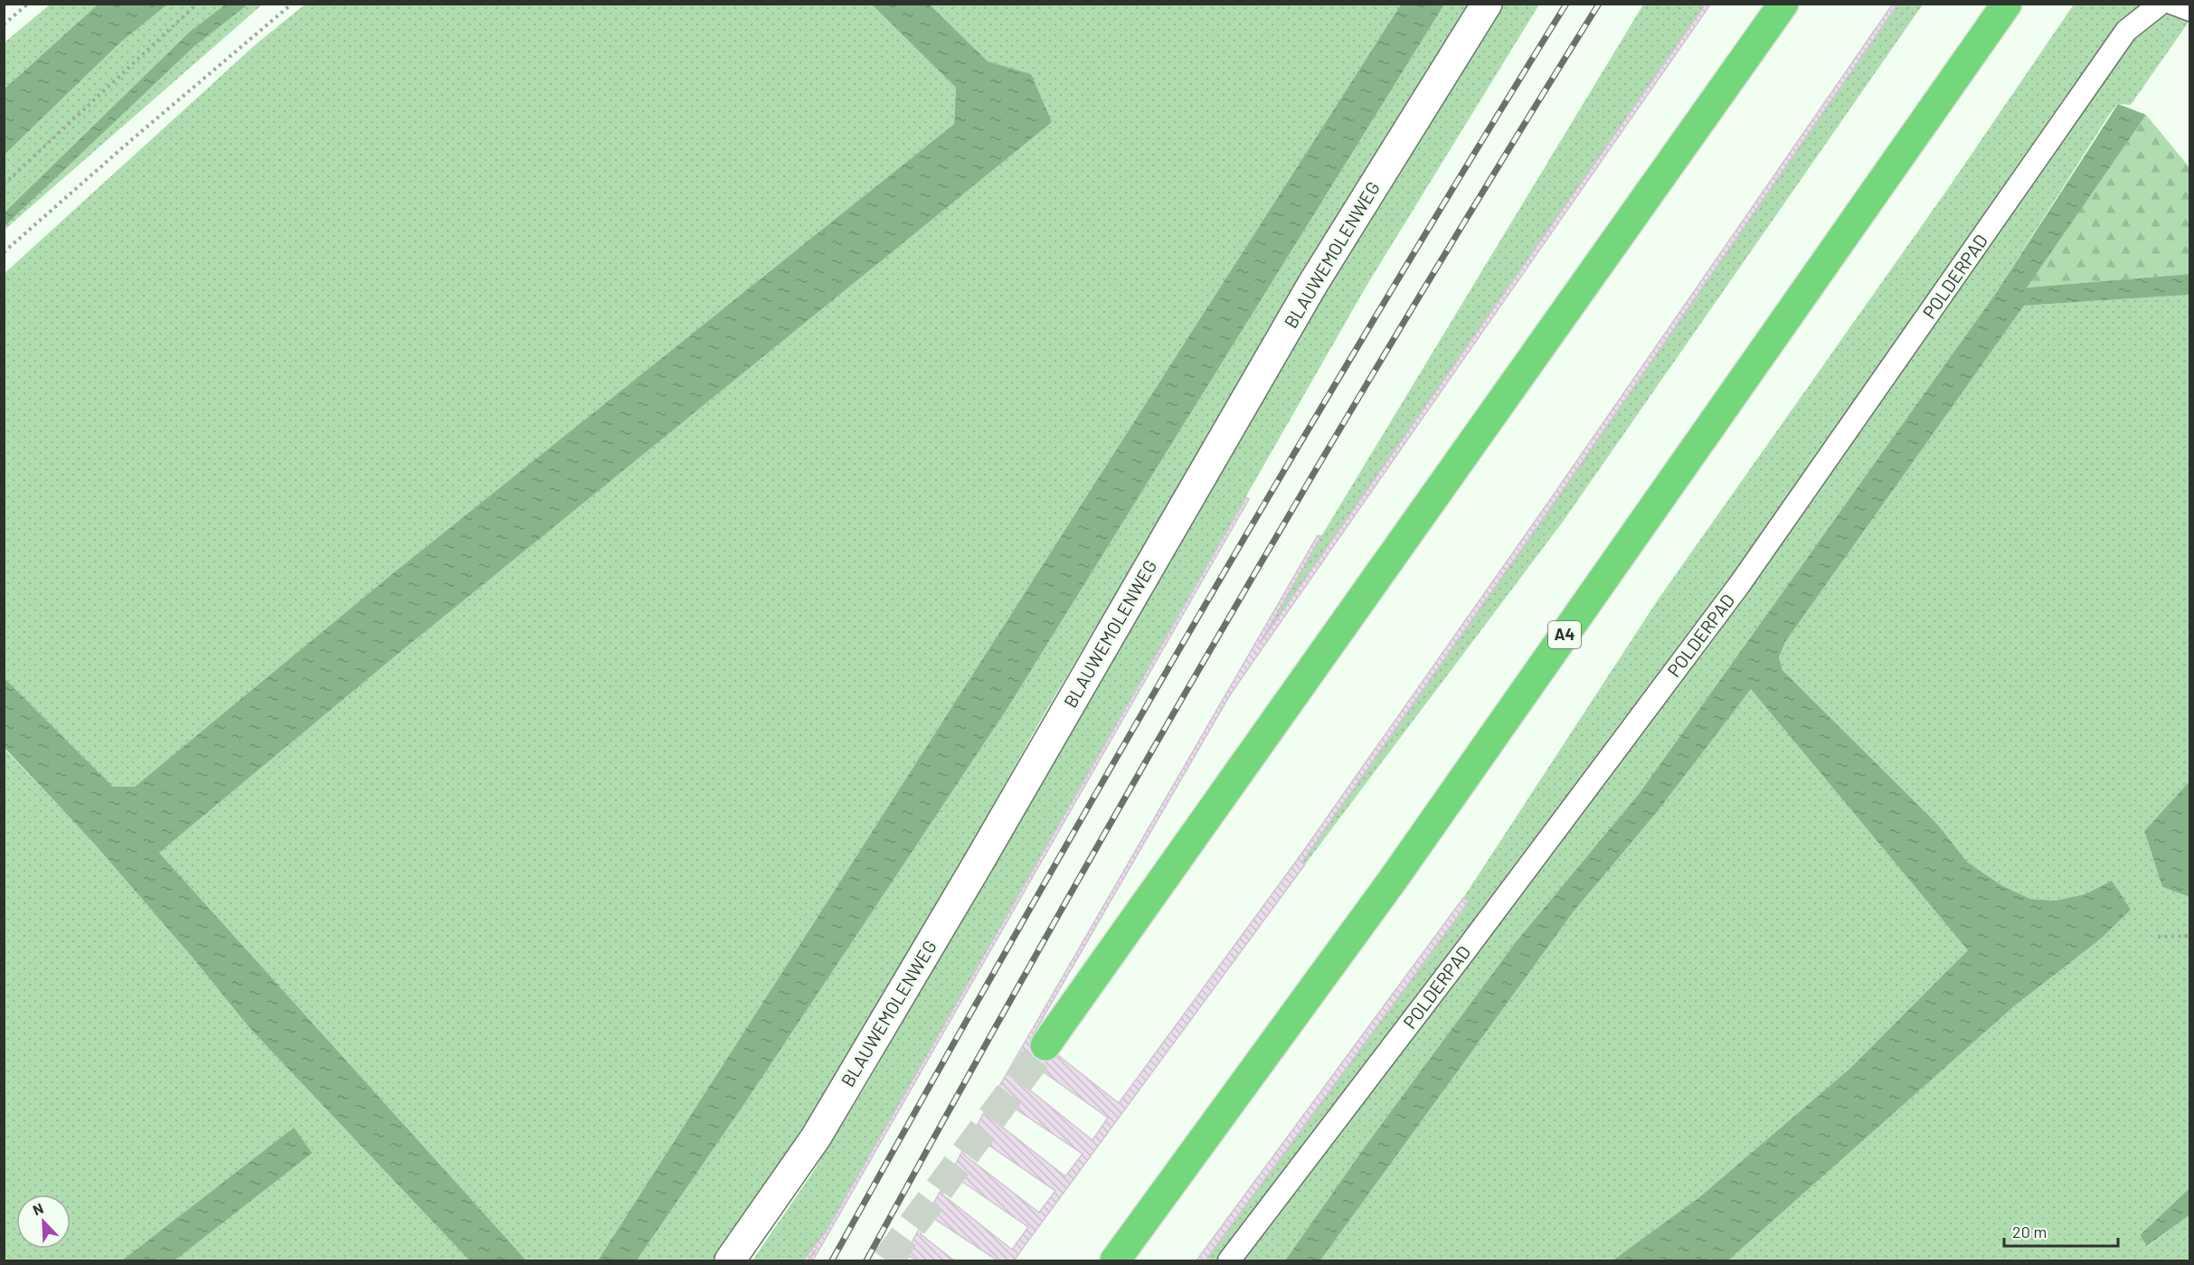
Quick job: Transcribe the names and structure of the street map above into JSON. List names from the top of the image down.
{
  "streets": {
    "highway": ["A4"],
    "street": ["BLAUWEMOLENWEG"],
    "lane": ["POLDERPAD"]
  },
  "scale_bar": "20 m",
  "north": "top left"
}
